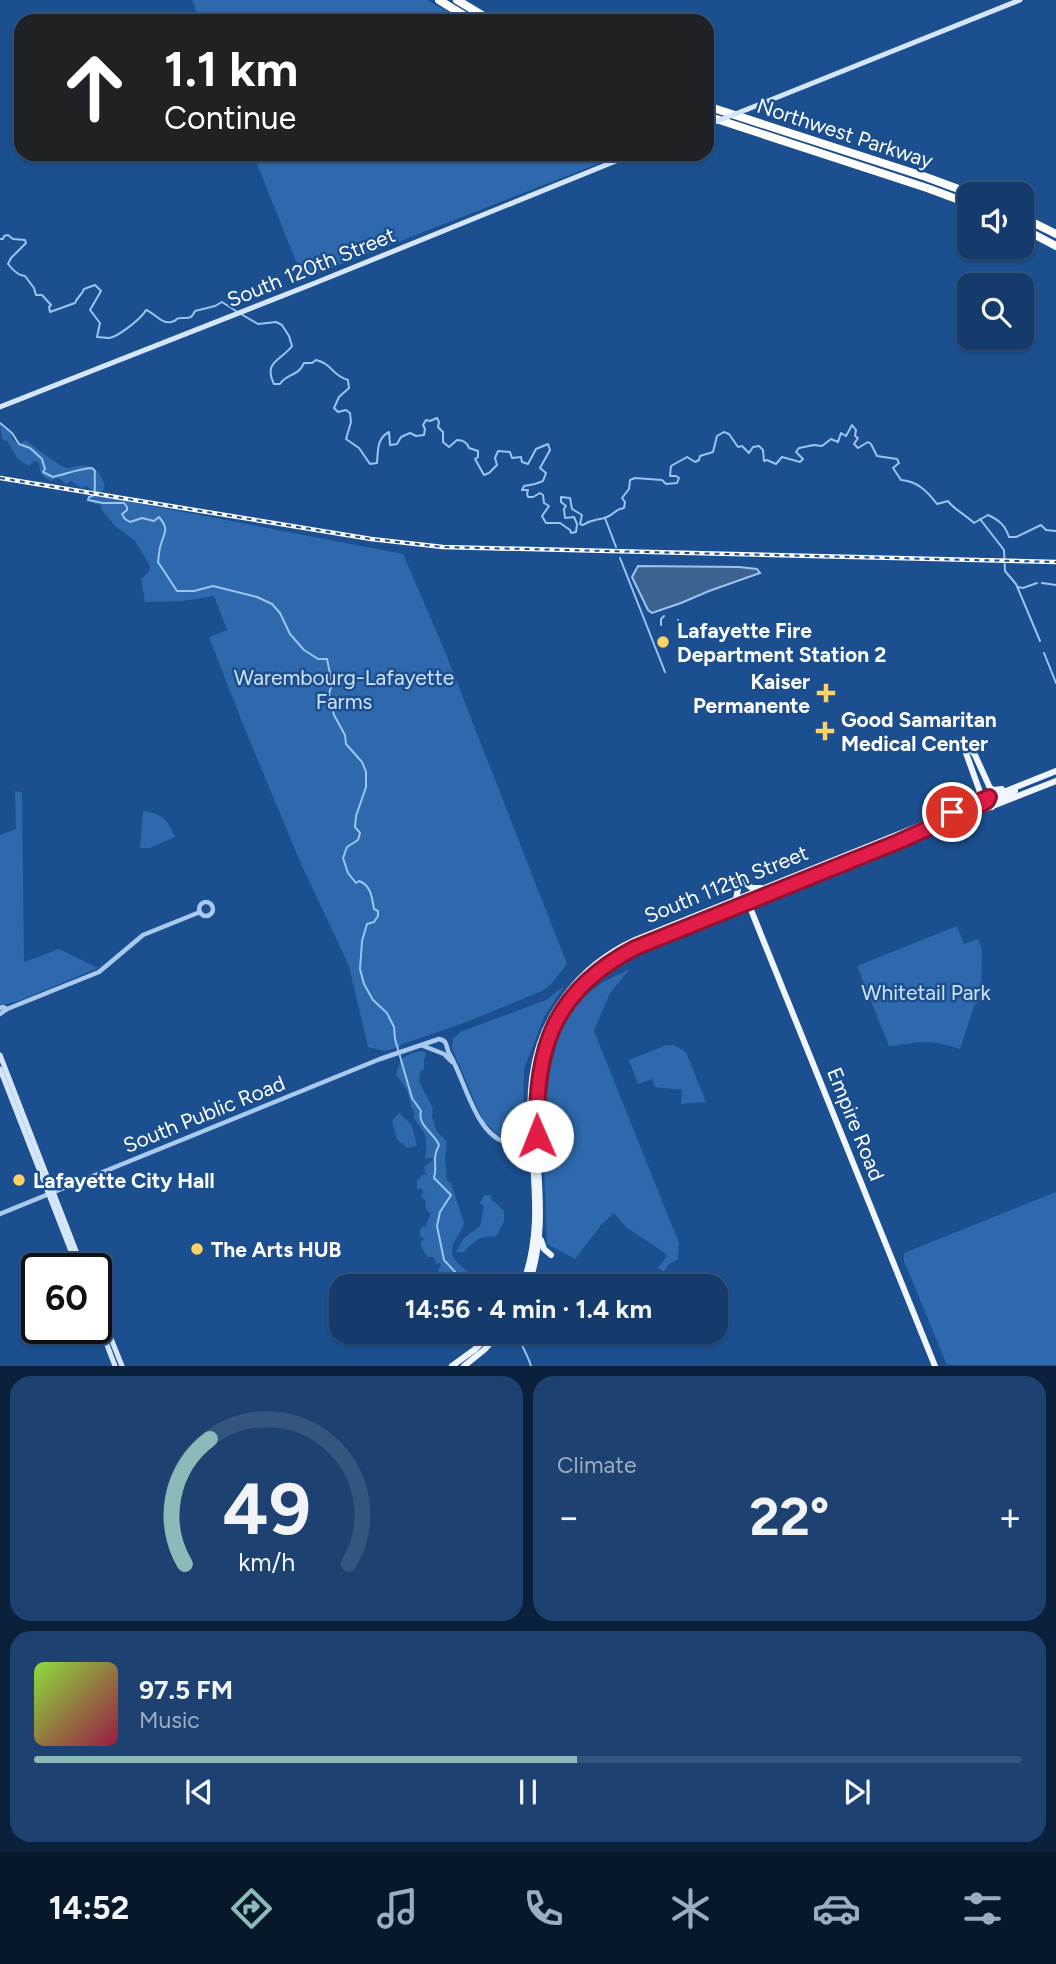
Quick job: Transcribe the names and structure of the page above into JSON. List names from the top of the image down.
{
  "streets": {
    "highway": ["Northwest Parkway"],
    "main road": ["South 120th Street", "South 112th Street", "Empire Road"],
    "street": ["South Public Road"]
  },
  "crossings": [
    ["South 112th Street", "Empire Road"]
  ],
  "parks": ["Warembourg-Lafayette Farms", "Whitetail Park"],
  "places": {
    "other": ["Lafayette Fire Department Station 2", "Lafayette City Hall", "The Arts HUB"],
    "health": ["Kaiser Permanente", "Good Samaritan Medical Center"]
  },
  "page": {
    "turn": ["1.1 km", "Continue"],
    "limit": "60",
    "trip": "14:56 · 4 min · 1.4 km",
    "tile": "Climate",
    "heat": ["−", "22°", "+"],
    "song": ["97.5 FM", "Music"],
    "tabs": "14:52",
    "gauge": ["49", "km/h"]
  }
}
